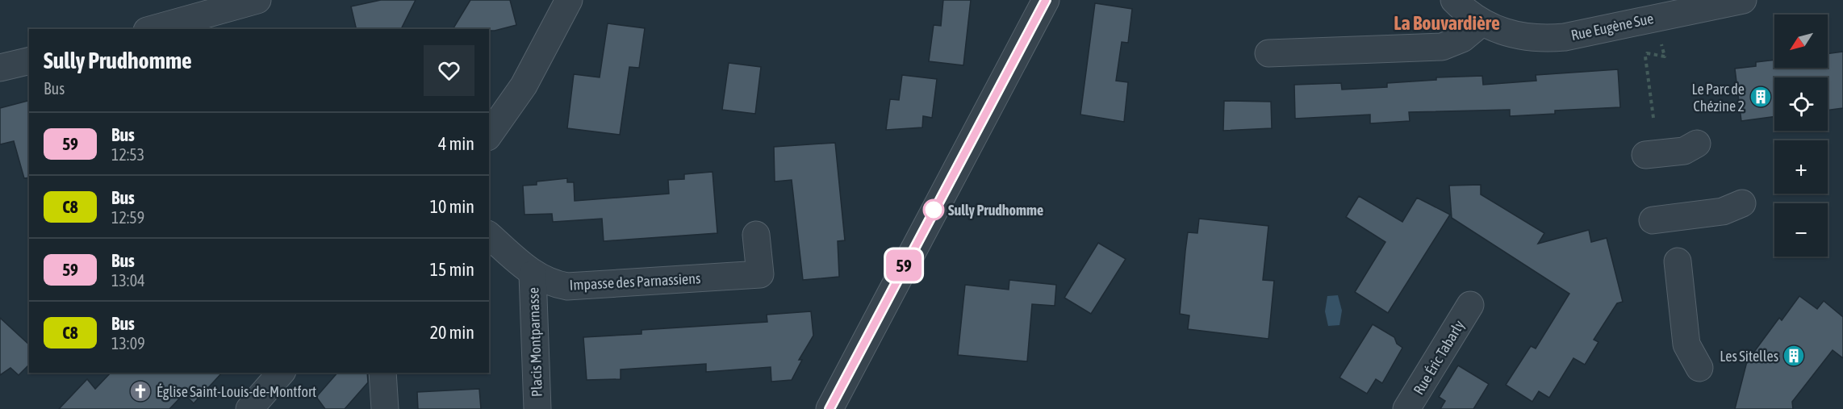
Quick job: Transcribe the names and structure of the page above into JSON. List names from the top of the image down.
{
  "streets": {
    "street": [
      "Rue Eugène Sue",
      "Impasse des Parnassiens",
      "Placis Montparnasse",
      "Rue Éric Tabarly"
    ]
  },
  "crossings": [
    ["Impasse des Parnassiens", "Placis Montparnasse"]
  ],
  "districts": ["La Bouvardière"],
  "places": {
    "building": ["Le Parc de Chézine 2", "Les Sitelles"],
    "other": ["Sully Prudhomme"],
    "church": ["Église Saint-Louis-de-Montfort"]
  },
  "lines": ["bus line 59"],
  "north": "bottom left",
  "page": {
    "on_map": "59",
    "map_buttons": ["+", "−"],
    "heading": ["Sully Prudhomme", "Bus"],
    "list": [
      {
        "mark": "59",
        "name": "Bus",
        "note": "12:53",
        "value": "4 min"
      },
      {
        "mark": "C8",
        "name": "Bus",
        "note": "12:59",
        "value": "10 min"
      },
      {
        "mark": "59",
        "name": "Bus",
        "note": "13:04",
        "value": "15 min"
      },
      {
        "mark": "C8",
        "name": "Bus",
        "note": "13:09",
        "value": "20 min"
      }
    ]
  }
}
